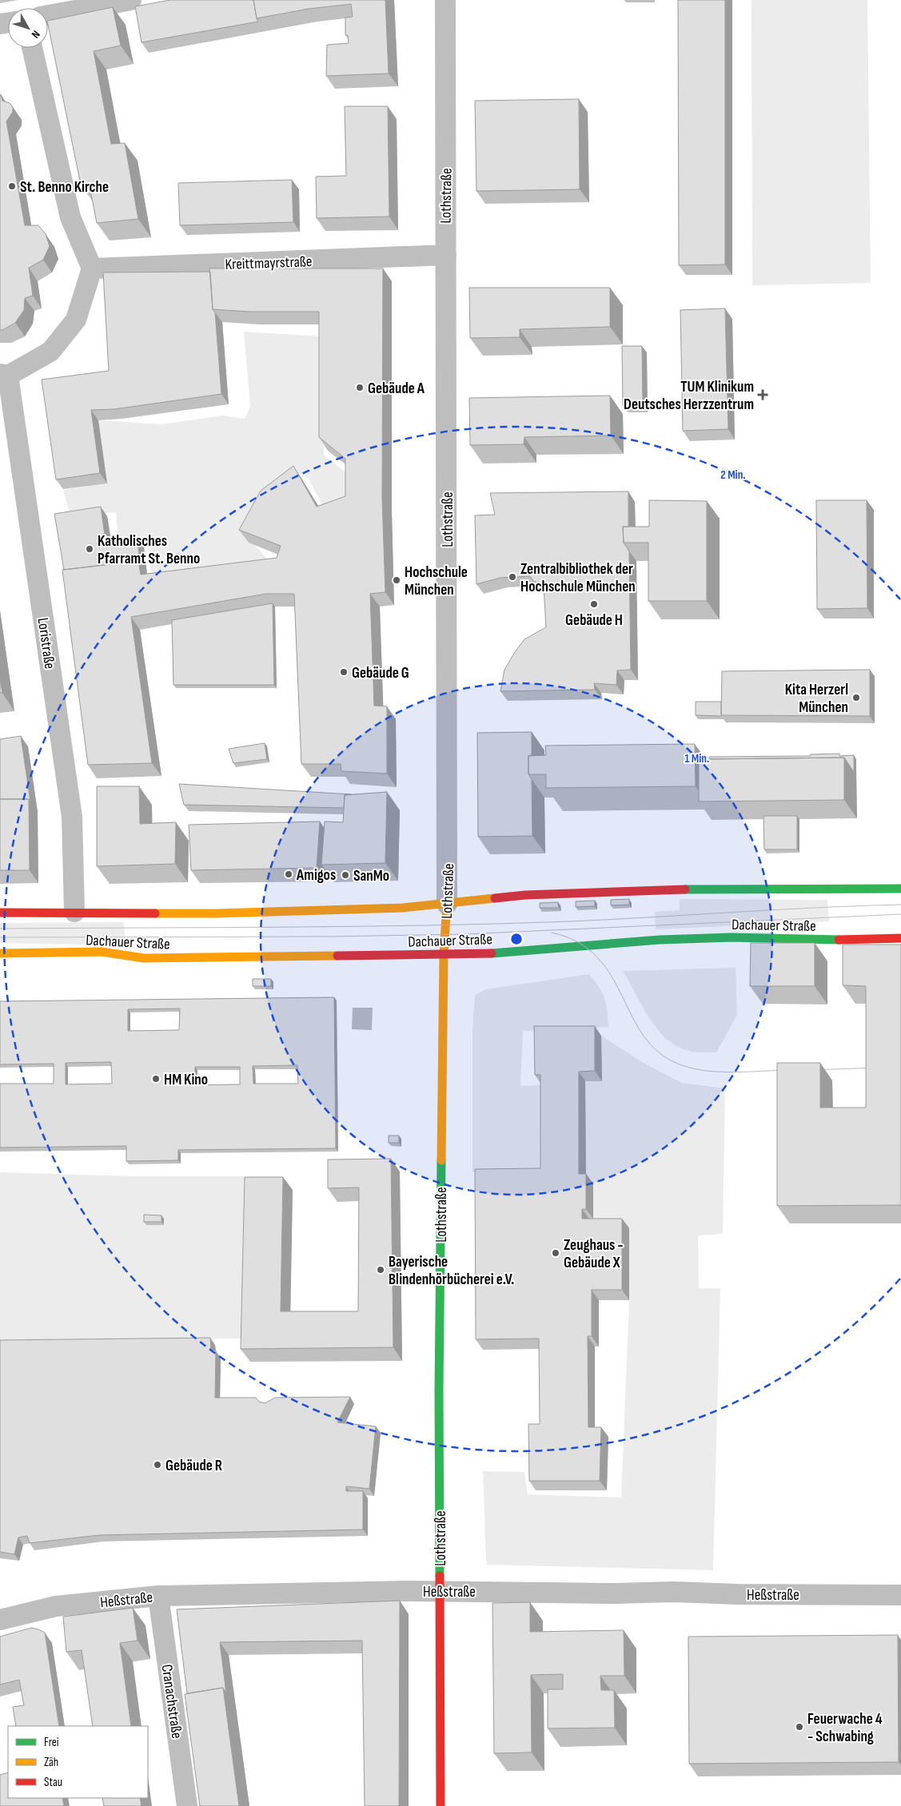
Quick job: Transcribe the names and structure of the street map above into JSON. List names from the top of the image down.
{
  "streets": {
    "main road": ["Lothstraße", "Dachauer Straße"],
    "street": [
      "Kreittmayrstraße",
      "Loristraße",
      "Heßstraße",
      "Cranachstraße"
    ]
  },
  "crossings": [
    ["Lothstraße", "Kreittmayrstraße"],
    ["Lothstraße", "Dachauer Straße"],
    ["Lothstraße", "Heßstraße"],
    ["Loristraße", "Dachauer Straße"],
    ["Heßstraße", "Cranachstraße"]
  ],
  "places": {
    "other": [
      "St. Benno Kirche",
      "Gebäude A",
      "Katholisches Pfarramt St. Benno",
      "Zentralbibliothek der Hochschule München",
      "Hochschule München",
      "Gebäude H",
      "Gebäude G",
      "Kita Herzerl München",
      "Amigos",
      "SanMo",
      "HM Kino",
      "Zeughaus - Gebäude X",
      "Bayerische Blindenhörbücherei e.V.",
      "Gebäude R",
      "Feuerwache 4 - Schwabing"
    ],
    "health": ["TUM Klinikum Deutsches Herzzentrum"]
  },
  "legend": ["Frei", "Zäh", "Stau"],
  "north": "bottom right",
  "rings": ["2 Min.", "1 Min."]
}
